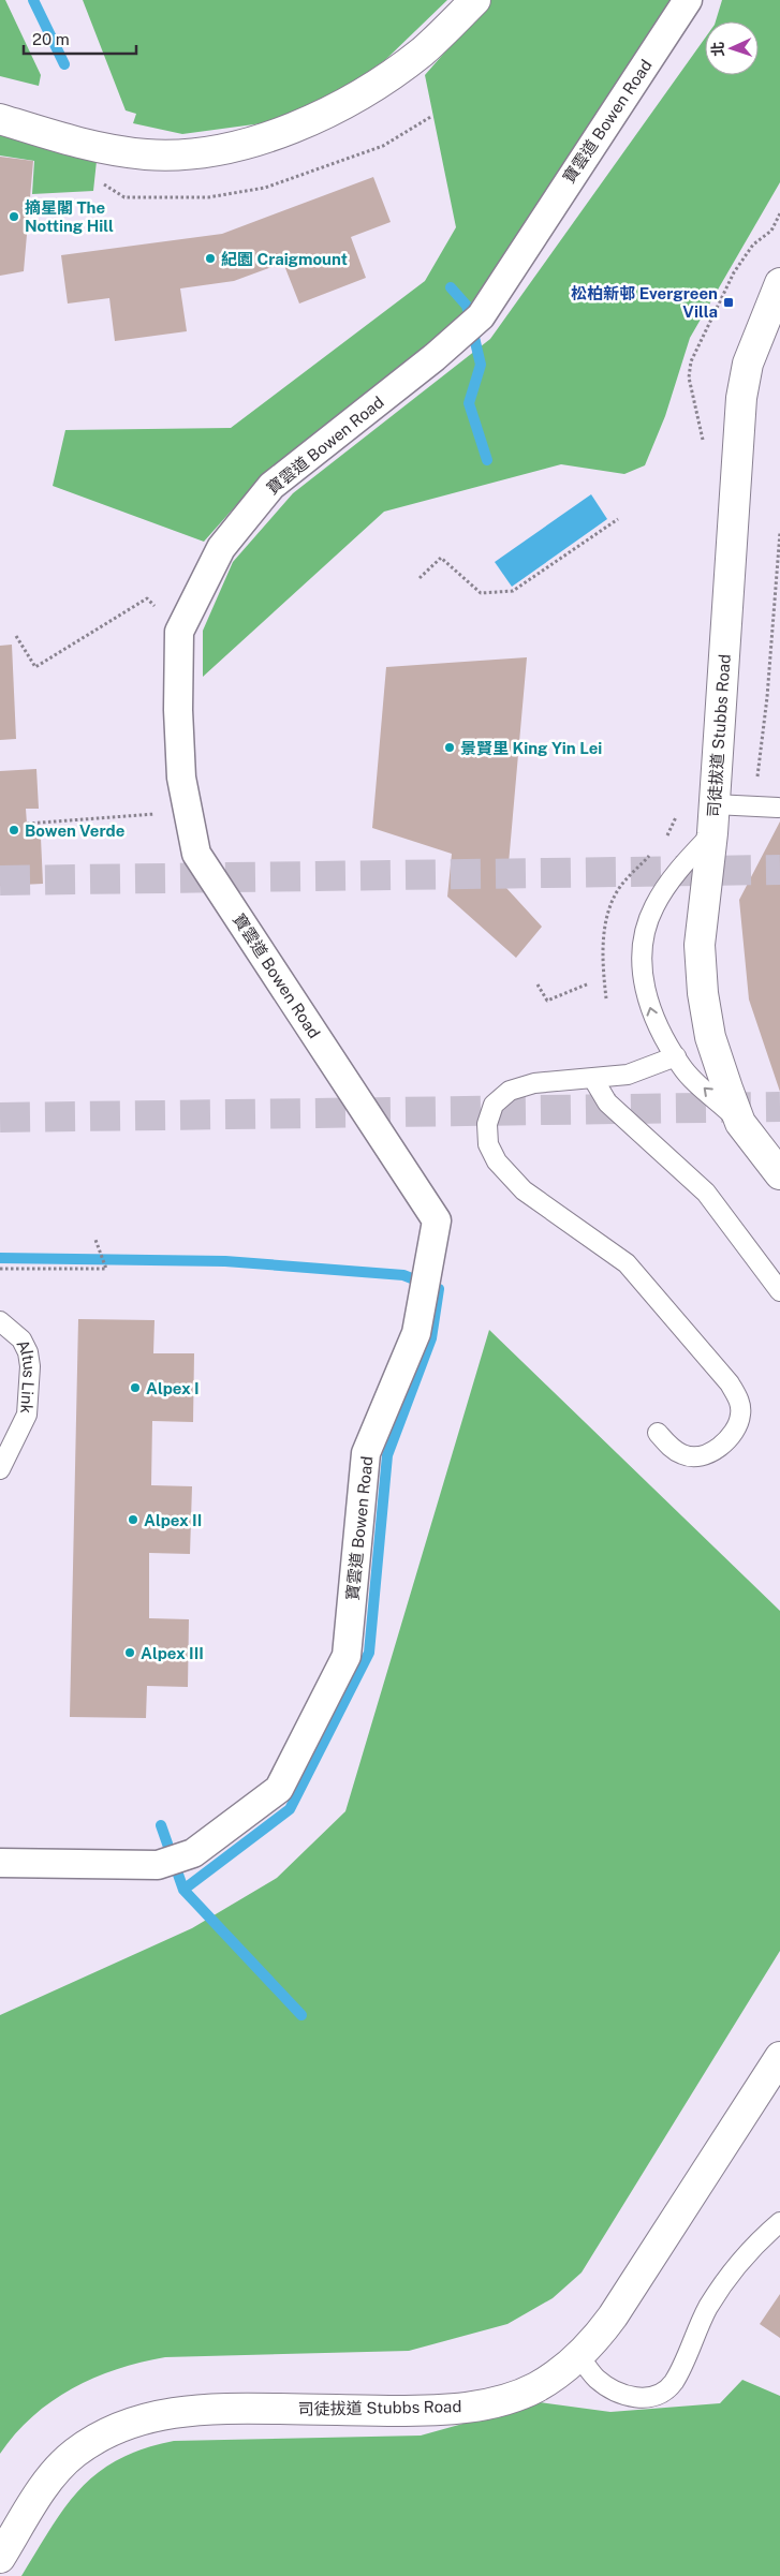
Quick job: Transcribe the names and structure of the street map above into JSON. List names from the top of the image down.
{
  "streets": {
    "main road": ["司徒拔道 Stubbs Road"],
    "street": ["寶雲道 Bowen Road"],
    "lane": ["Altus Link"]
  },
  "places": {
    "other": [
      "摘星閣 The Notting Hill",
      "紀園 Craigmount",
      "景賢里 King Yin Lei",
      "Bowen Verde",
      "Alpex I",
      "Alpex II",
      "Alpex III"
    ],
    "transit": ["松柏新邨 Evergreen Villa"]
  },
  "scale_bar": "20 m",
  "north": "left"
}
